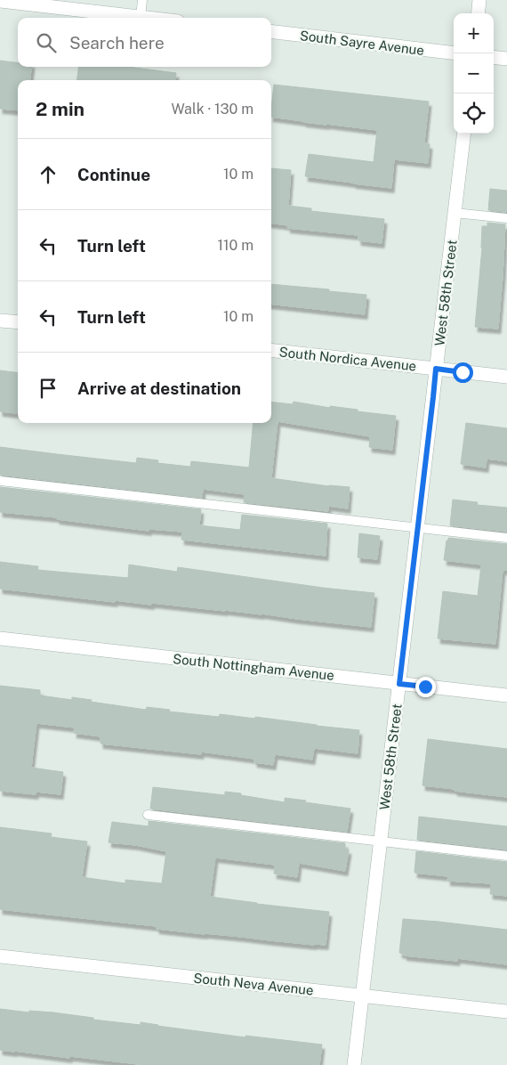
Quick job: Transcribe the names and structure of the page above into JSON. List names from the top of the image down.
{
  "streets": {
    "street": [
      "South Sayre Avenue",
      "West 58th Street",
      "South Nordica Avenue",
      "South Nottingham Avenue",
      "South Neva Avenue"
    ]
  },
  "crossings": [
    ["West 58th Street", "South Nordica Avenue"],
    ["West 58th Street", "South Nottingham Avenue"],
    ["West 58th Street", "South Neva Avenue"]
  ],
  "page": {
    "map_buttons": ["+", "−"],
    "search": "Search here",
    "heading": ["2 min", "Walk · 130 m"],
    "list": [
      ["Continue", "10 m"],
      ["Turn left", "110 m"],
      ["Turn left", "10 m"],
      "Arrive at destination"
    ]
  }
}
